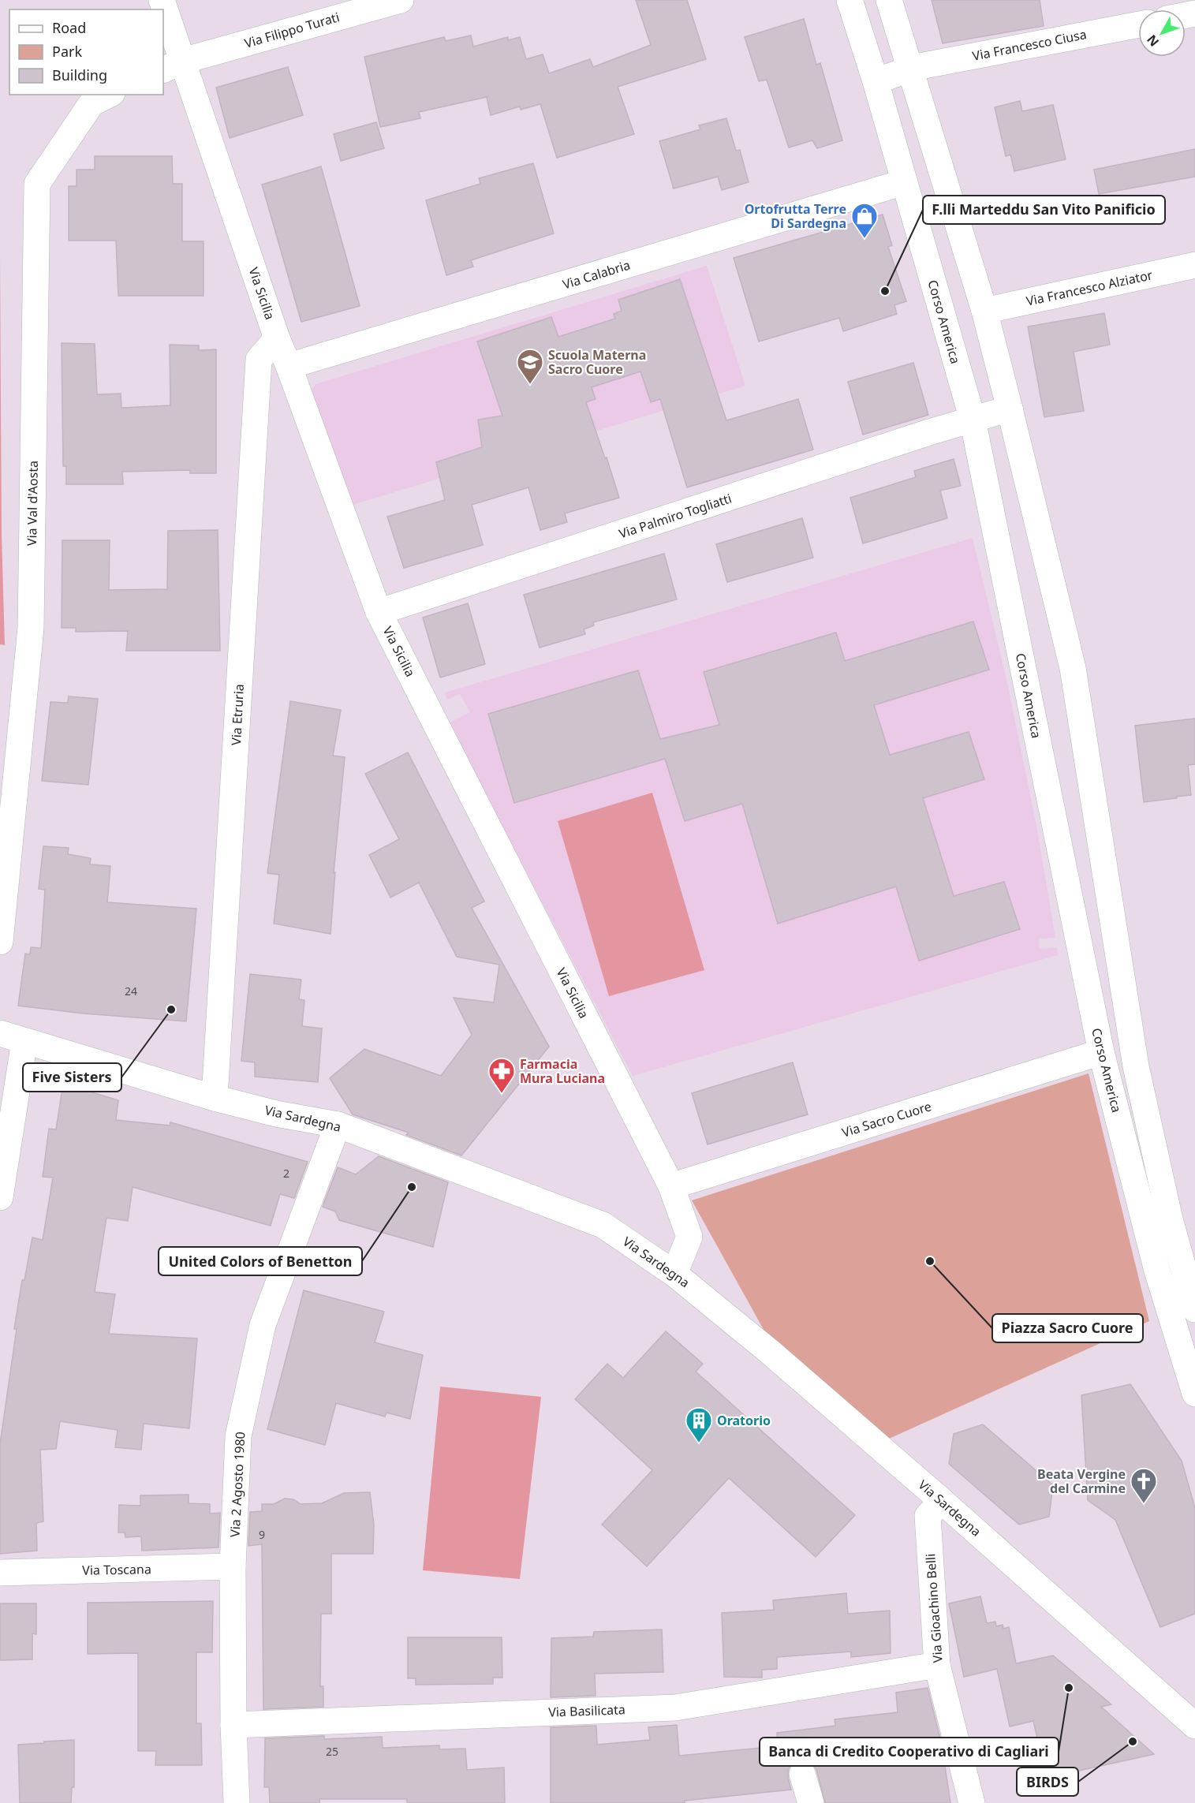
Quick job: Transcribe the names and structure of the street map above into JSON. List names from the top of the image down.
{
  "streets": {
    "street": [
      "Via Filippo Turati",
      "Via Francesco Ciusa",
      "Via Calabria",
      "Via Francesco Alziator",
      "Via Sicilia",
      "Corso America",
      "Via Val d'Aosta",
      "Via Palmiro Togliatti",
      "Via Etruria",
      "Via Sardegna",
      "Via Sacro Cuore",
      "Via 2 Agosto 1980",
      "Via Toscana",
      "Via Gioachino Belli",
      "Via Basilicata"
    ]
  },
  "crossings": [
    ["Via Filippo Turati", "Via Sicilia"],
    ["Via Francesco Ciusa", "Corso America"],
    ["Via Calabria", "Via Sicilia"],
    ["Via Calabria", "Corso America"],
    ["Via Sicilia", "Via Palmiro Togliatti"],
    ["Via Sicilia", "Via Etruria"],
    ["Via Sicilia", "Via Sardegna"],
    ["Via Sicilia", "Via Sacro Cuore"],
    ["Corso America", "Via Palmiro Togliatti"],
    ["Corso America", "Via Sacro Cuore"],
    ["Via Etruria", "Via Sardegna"],
    ["Via Sardegna", "Via 2 Agosto 1980"],
    ["Via Sardegna", "Via Gioachino Belli"],
    ["Via 2 Agosto 1980", "Via Toscana"],
    ["Via 2 Agosto 1980", "Via Basilicata"],
    ["Via Gioachino Belli", "Via Basilicata"]
  ],
  "places": {
    "shop": ["Ortofrutta Terre Di Sardegna"],
    "other": [
      "F.lli Marteddu San Vito Panificio",
      "Five Sisters",
      "United Colors of Benetton",
      "Piazza Sacro Cuore",
      "Banca di Credito Cooperativo di Cagliari",
      "BIRDS"
    ],
    "school or university": ["Scuola Materna Sacro Cuore"],
    "pharmacy": ["Farmacia Mura Luciana"],
    "building": ["Oratorio"],
    "church": ["Beata Vergine del Carmine"]
  },
  "house_numbers": [
    "24",
    "2",
    "9",
    "25"
  ],
  "legend": ["Road", "Park", "Building"],
  "north": "bottom left"
}
